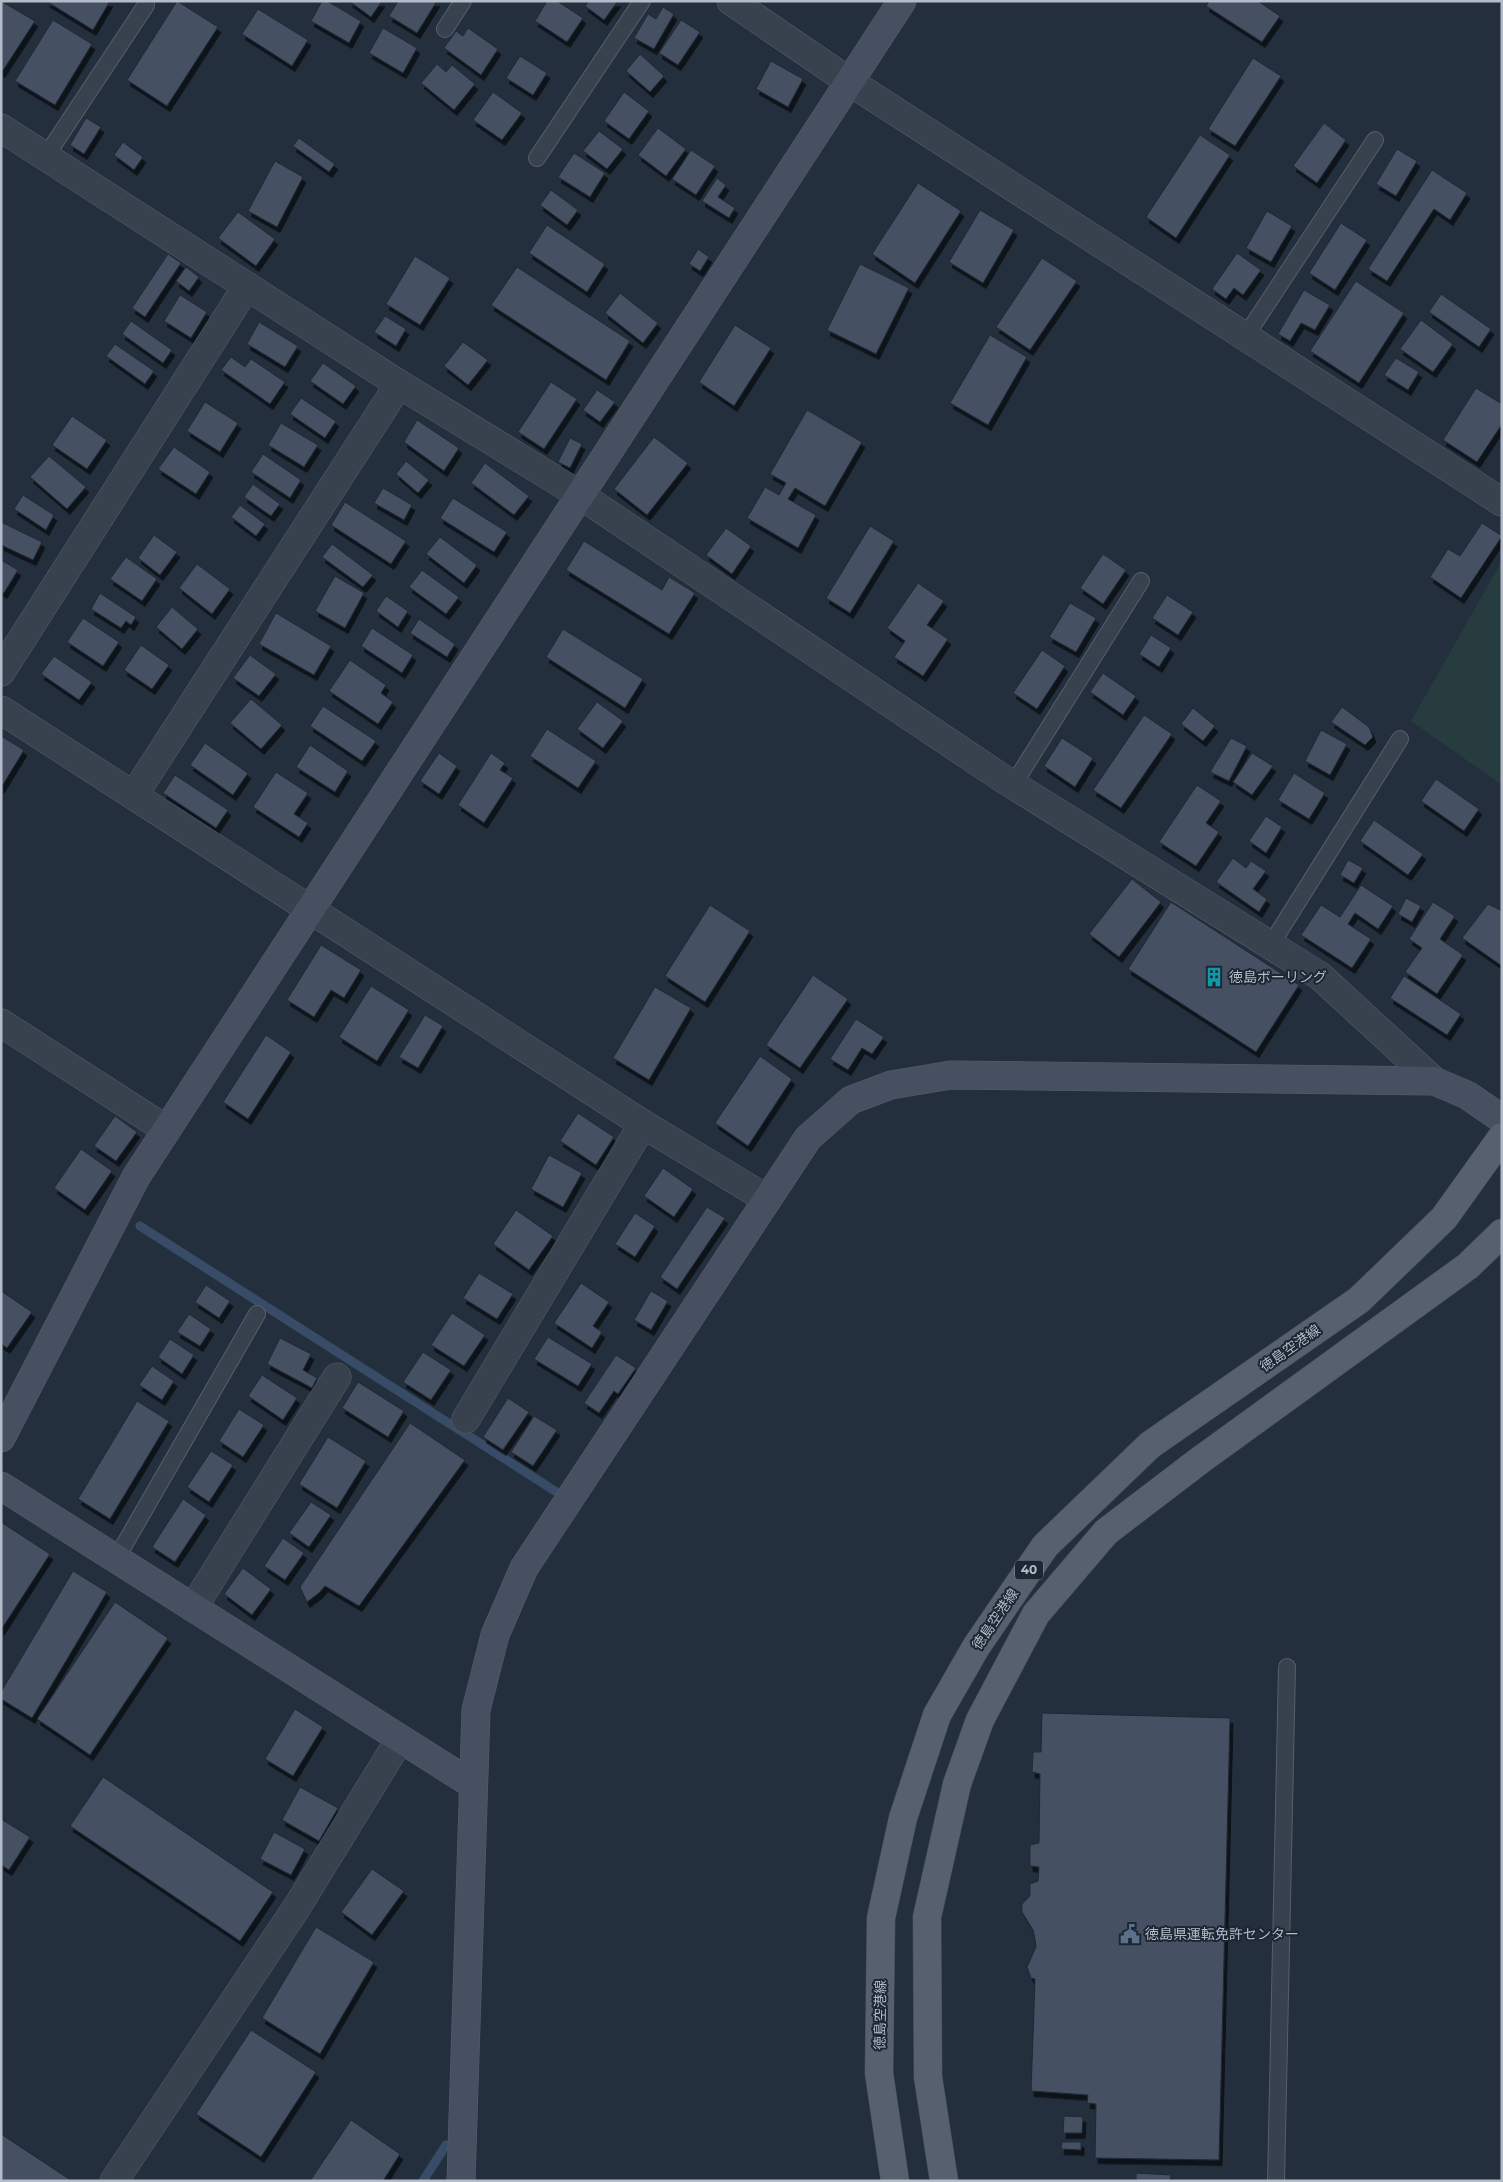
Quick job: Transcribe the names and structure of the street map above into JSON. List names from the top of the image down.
{
  "streets": {
    "main road": ["徳島空港線", "40"]
  },
  "places": {
    "building": ["徳島ボーリング"],
    "public building": ["徳島県運転免許センター"]
  }
}
